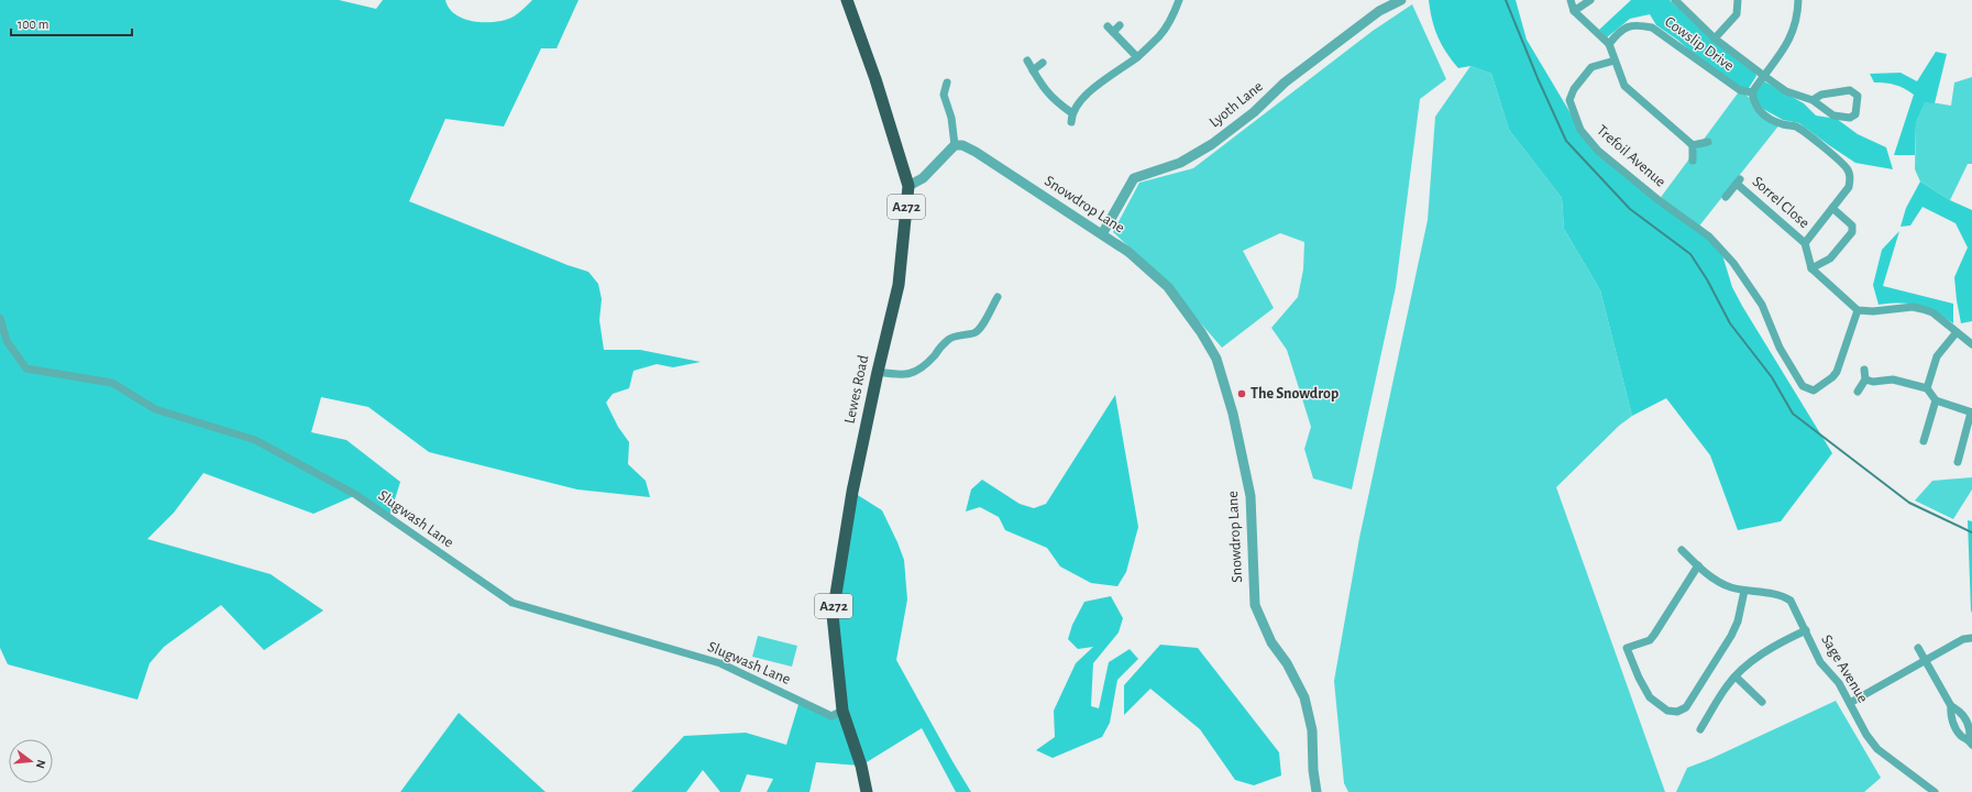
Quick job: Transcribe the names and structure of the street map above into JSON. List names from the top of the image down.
{
  "streets": {
    "highway": ["A272", "Lewes Road"],
    "street": [
      "Cowslip Drive",
      "Lyoth Lane",
      "Trefoil Avenue",
      "Sorrel Close",
      "Snowdrop Lane",
      "Slugwash Lane",
      "Sage Avenue"
    ]
  },
  "crossings": [
    ["Lyoth Lane", "Snowdrop Lane"],
    ["Lewes Road", "Slugwash Lane"]
  ],
  "places": ["The Snowdrop"],
  "scale_bar": "100 m",
  "north": "right"
}
